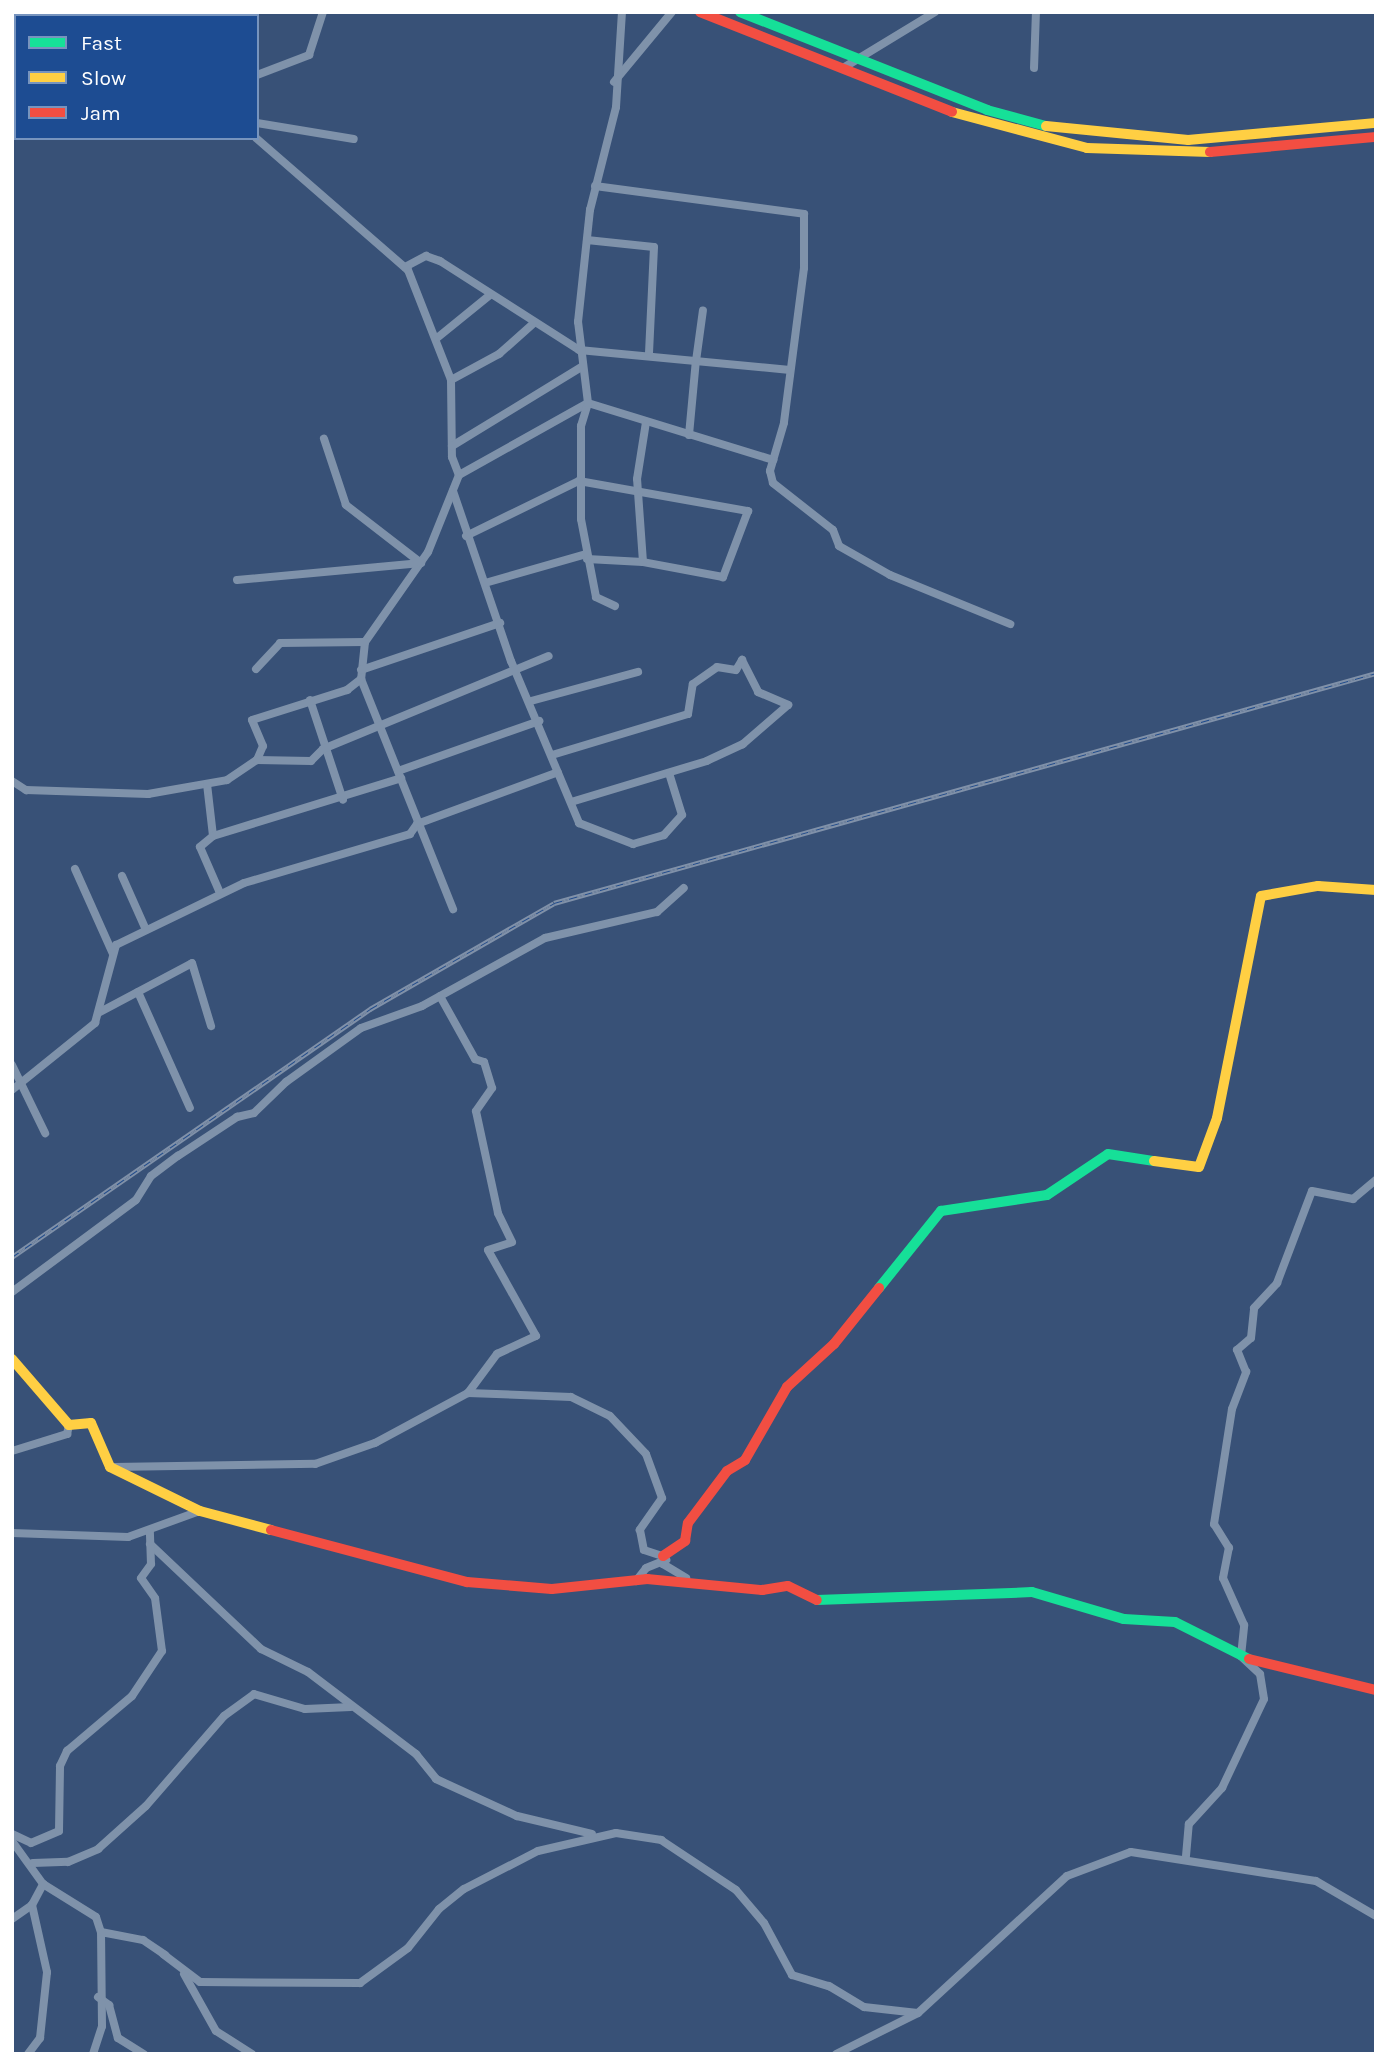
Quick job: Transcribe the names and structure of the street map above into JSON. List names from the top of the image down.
{
  "legend": ["Fast", "Slow", "Jam"]
}
